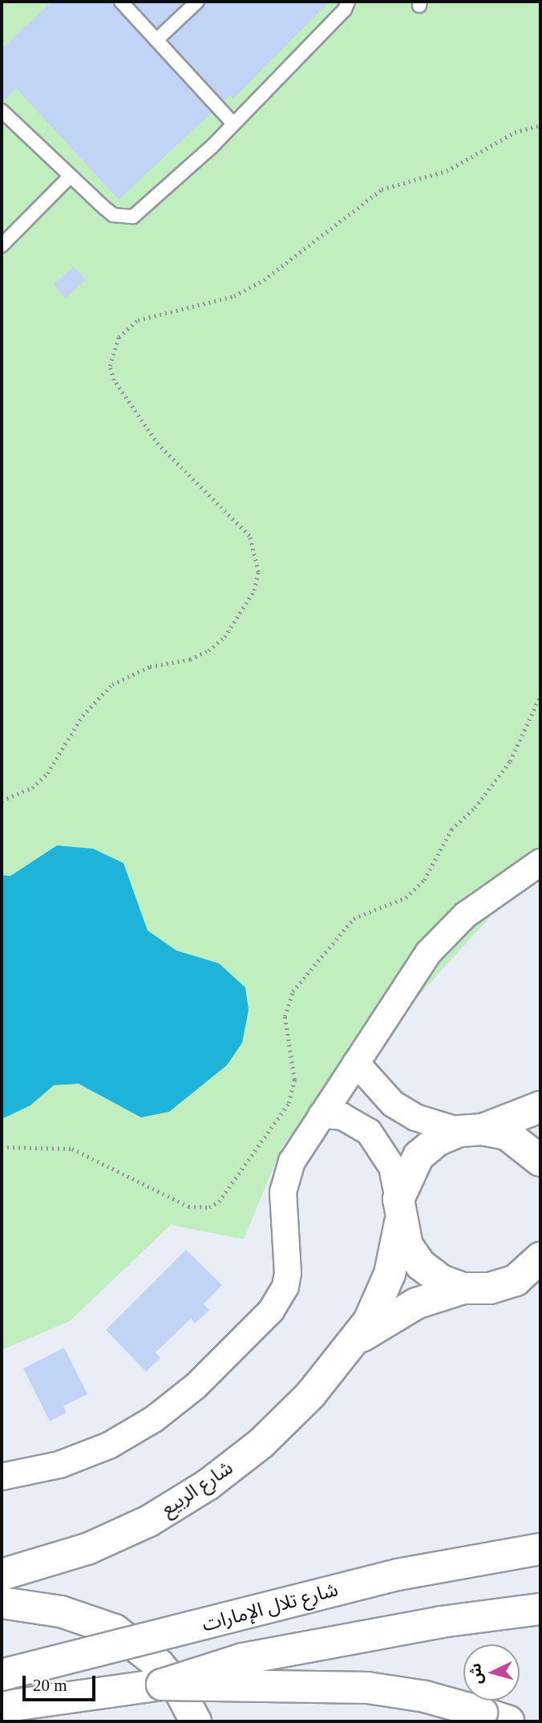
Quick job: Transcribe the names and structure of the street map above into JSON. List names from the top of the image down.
{
  "streets": {
    "main road": ["شارع الربيع", "شارع تلال الإمارات"]
  },
  "scale_bar": "20 m",
  "north": "left"
}
